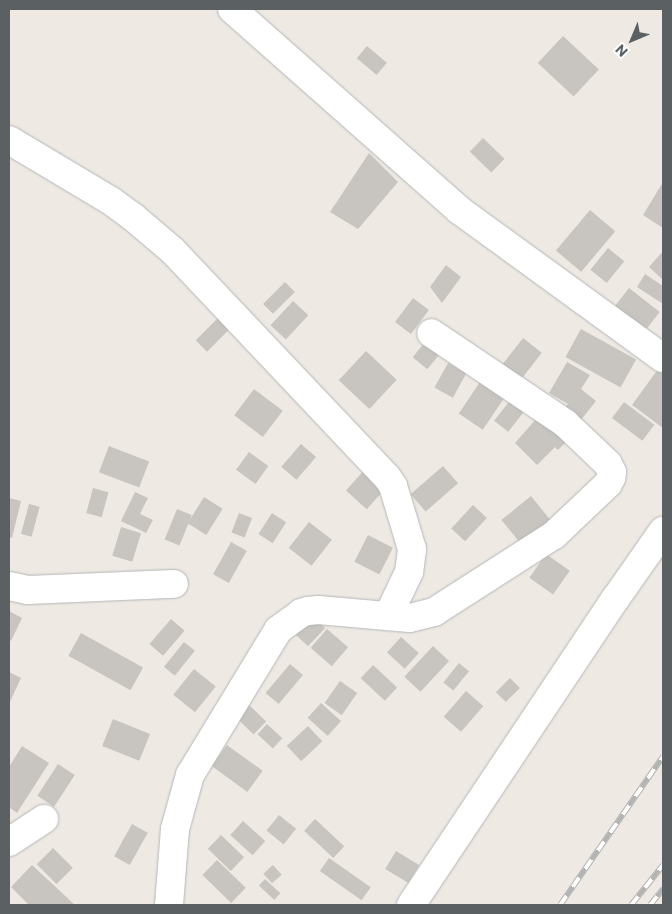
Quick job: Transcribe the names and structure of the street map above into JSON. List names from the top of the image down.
{
  "north": "bottom left"
}
